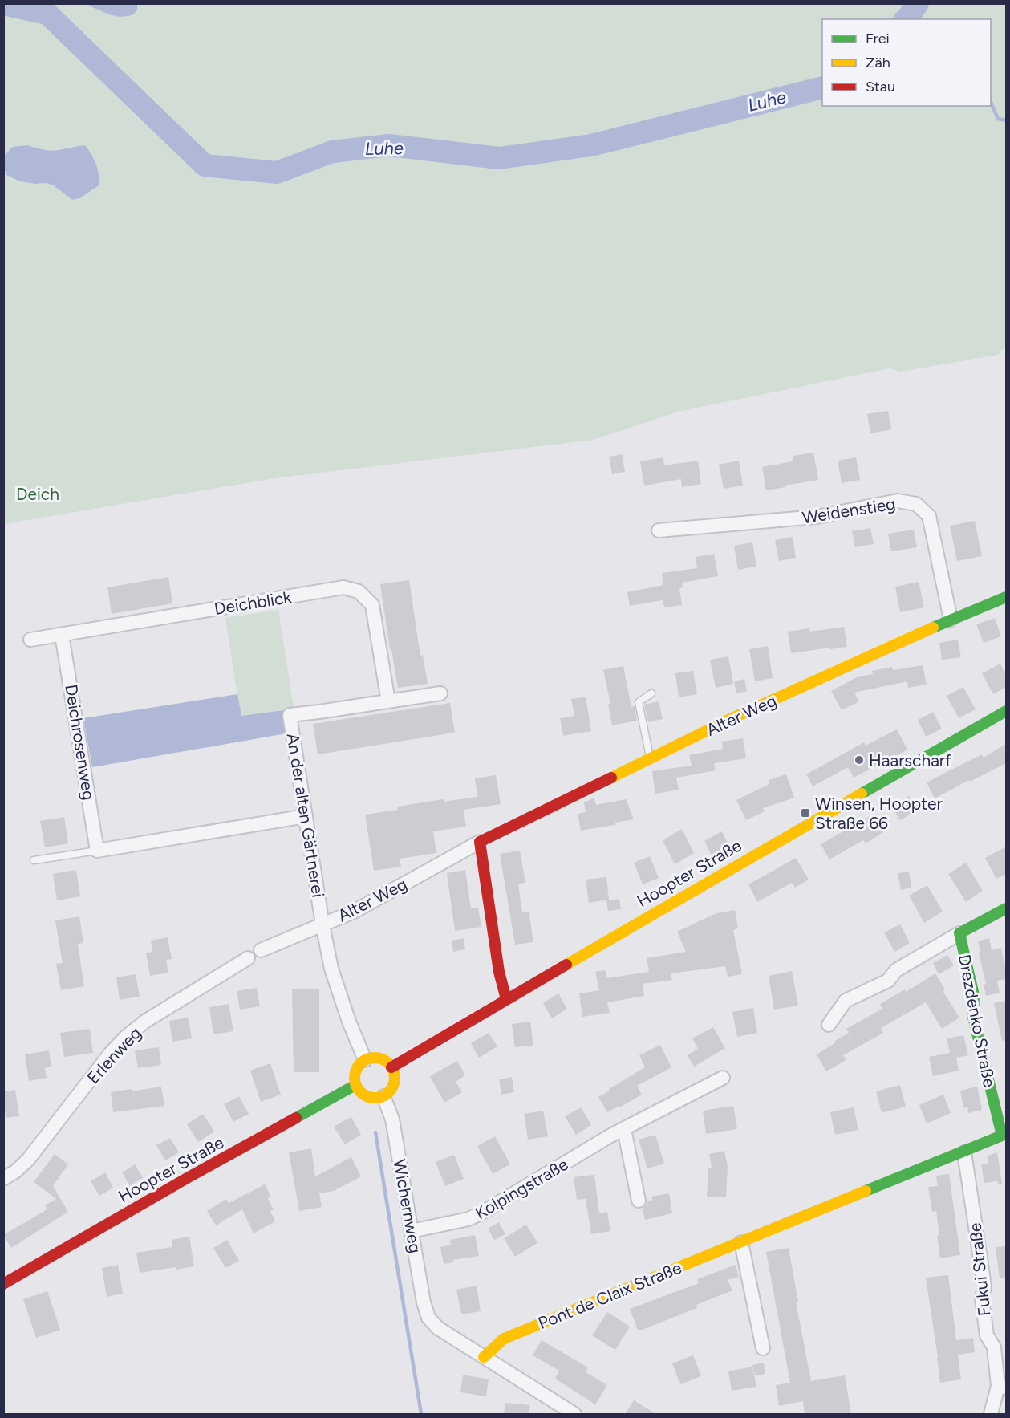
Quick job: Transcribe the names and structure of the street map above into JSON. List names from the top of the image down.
{
  "streets": {
    "street": [
      "Weidenstieg",
      "Deichblick",
      "Alter Weg",
      "Deichrosenweg",
      "An der alten Gärtnerei",
      "Hoopter Straße",
      "Drezdenko Straße",
      "Erlenweg",
      "Kolpingstraße",
      "Wichernweg",
      "Fukui Straße",
      "Pont de Claix Straße"
    ]
  },
  "crossings": [
    ["Weidenstieg", "Alter Weg"],
    ["Deichblick", "Deichrosenweg"],
    ["Deichblick", "An der alten Gärtnerei"],
    ["Alter Weg", "An der alten Gärtnerei"],
    ["An der alten Gärtnerei", "Hoopter Straße"],
    ["An der alten Gärtnerei", "Wichernweg"],
    ["Hoopter Straße", "Wichernweg"],
    ["Drezdenko Straße", "Pont de Claix Straße"],
    ["Kolpingstraße", "Wichernweg"],
    ["Wichernweg", "Pont de Claix Straße"],
    ["Fukui Straße", "Pont de Claix Straße"]
  ],
  "water": ["Luhe"],
  "parks": ["Deich"],
  "places": {
    "other": ["Haarscharf"],
    "transit": ["Winsen, Hoopter Straße 66"]
  },
  "legend": ["Frei", "Zäh", "Stau"]
}
